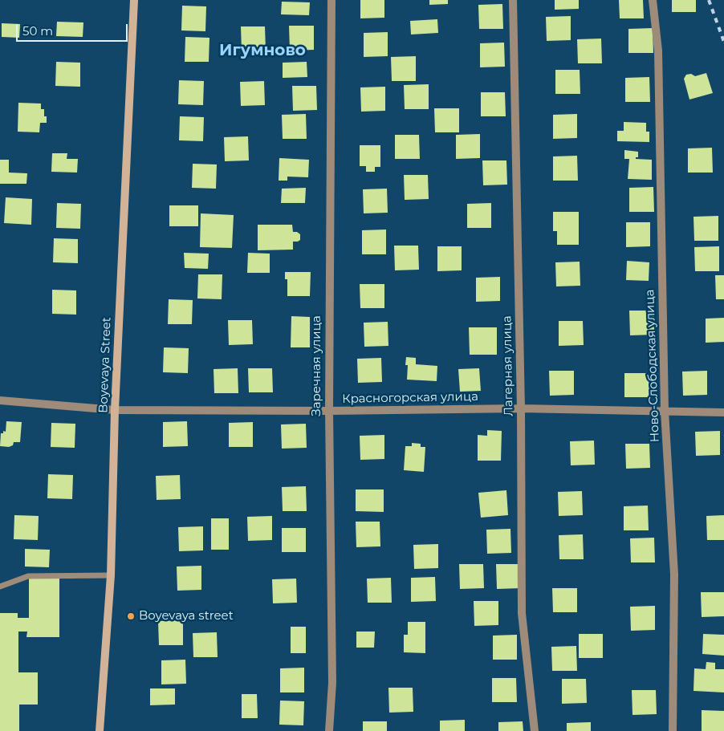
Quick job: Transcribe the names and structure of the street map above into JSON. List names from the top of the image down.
{
  "streets": {
    "main road": ["Boyevaya Street"],
    "street": [
      "Заречная улица",
      "Лагерная улица",
      "Ново-Слободская улица",
      "Красногорская улица"
    ]
  },
  "crossings": [
    ["Boyevaya Street", "Красногорская улица"],
    ["Заречная улица", "Красногорская улица"],
    ["Лагерная улица", "Красногорская улица"],
    ["Ново-Слободская улица", "Красногорская улица"]
  ],
  "districts": ["Игумново"],
  "places": ["Boyevaya street"],
  "scale_bar": "50 m"
}
